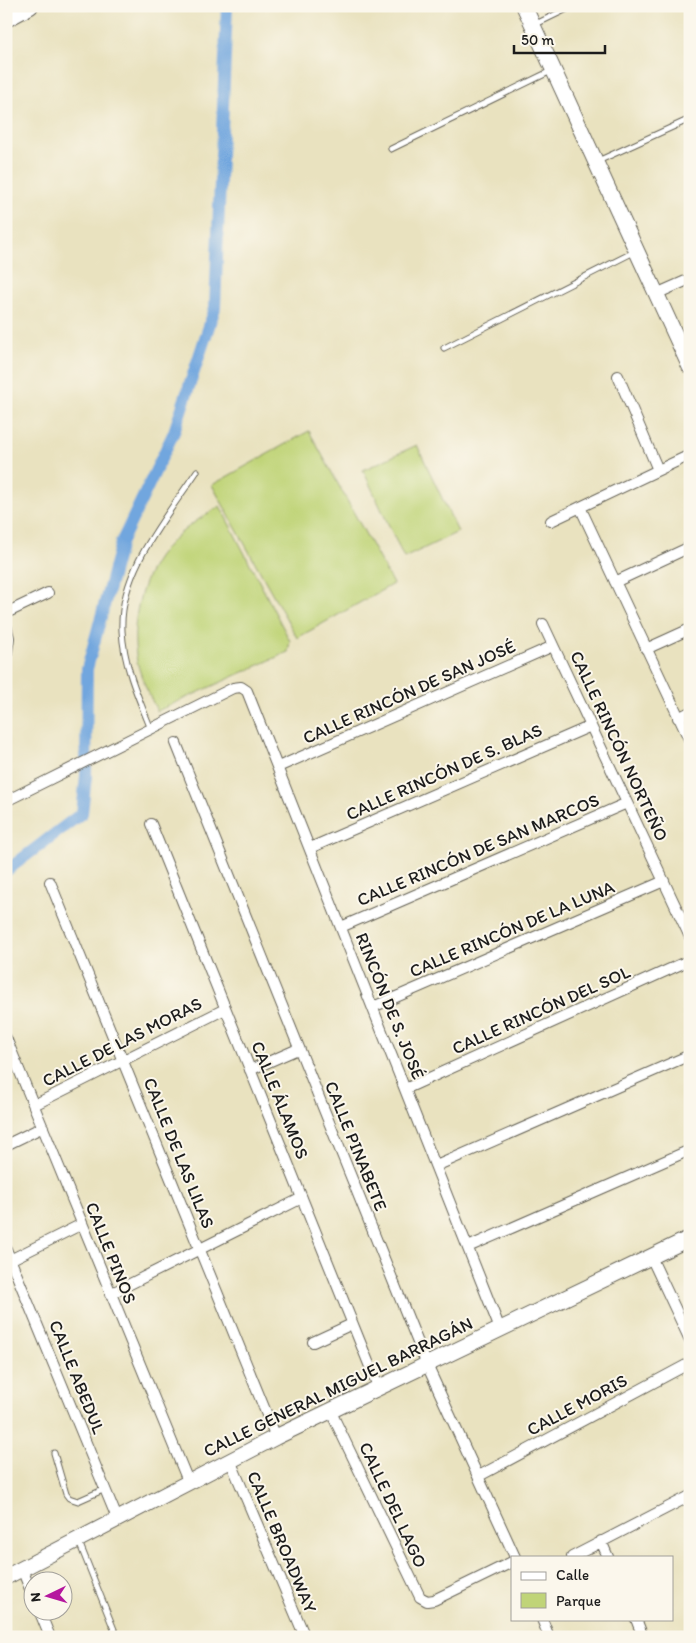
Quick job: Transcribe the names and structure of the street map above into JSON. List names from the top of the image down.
{
  "streets": {
    "main road": ["CALLE GENERAL MIGUEL BARRAGÁN"],
    "street": [
      "CALLE RINCÓN DE SAN JOSÉ",
      "CALLE RINCÓN NORTEÑO",
      "CALLE RINCÓN DE S. BLAS",
      "CALLE RINCÓN DE SAN MARCOS",
      "CALLE RINCÓN DE LA LUNA",
      "RINCÓN DE S. JOSÉ",
      "CALLE RINCÓN DEL SOL",
      "CALLE DE LAS MORAS",
      "CALLE ÁLAMOS",
      "CALLE PINABETE",
      "CALLE DE LAS LILAS",
      "CALLE PINOS",
      "CALLE ABEDUL",
      "CALLE MORIS",
      "CALLE DEL LAGO",
      "CALLE BROADWAY"
    ]
  },
  "crossings": [
    ["CALLE RINCÓN DE SAN JOSÉ", "CALLE RINCÓN NORTEÑO"],
    ["CALLE RINCÓN DE SAN JOSÉ", "RINCÓN DE S. JOSÉ"],
    ["CALLE RINCÓN NORTEÑO", "CALLE RINCÓN DE S. BLAS"],
    ["CALLE RINCÓN NORTEÑO", "CALLE RINCÓN DE SAN MARCOS"],
    ["CALLE RINCÓN NORTEÑO", "CALLE RINCÓN DE LA LUNA"],
    ["CALLE RINCÓN DE S. BLAS", "RINCÓN DE S. JOSÉ"],
    ["CALLE RINCÓN DE SAN MARCOS", "RINCÓN DE S. JOSÉ"],
    ["CALLE RINCÓN DE LA LUNA", "RINCÓN DE S. JOSÉ"],
    ["RINCÓN DE S. JOSÉ", "CALLE RINCÓN DEL SOL"],
    ["RINCÓN DE S. JOSÉ", "CALLE GENERAL MIGUEL BARRAGÁN"],
    ["CALLE DE LAS MORAS", "CALLE ÁLAMOS"],
    ["CALLE DE LAS MORAS", "CALLE DE LAS LILAS"],
    ["CALLE DE LAS MORAS", "CALLE PINOS"],
    ["CALLE ÁLAMOS", "CALLE GENERAL MIGUEL BARRAGÁN"],
    ["CALLE PINABETE", "CALLE GENERAL MIGUEL BARRAGÁN"],
    ["CALLE PINABETE", "CALLE MORIS"],
    ["CALLE DE LAS LILAS", "CALLE GENERAL MIGUEL BARRAGÁN"],
    ["CALLE PINOS", "CALLE GENERAL MIGUEL BARRAGÁN"],
    ["CALLE ABEDUL", "CALLE GENERAL MIGUEL BARRAGÁN"],
    ["CALLE GENERAL MIGUEL BARRAGÁN", "CALLE DEL LAGO"],
    ["CALLE GENERAL MIGUEL BARRAGÁN", "CALLE BROADWAY"]
  ],
  "legend": ["Calle", "Parque"],
  "scale_bar": "50 m",
  "north": "left"
}
